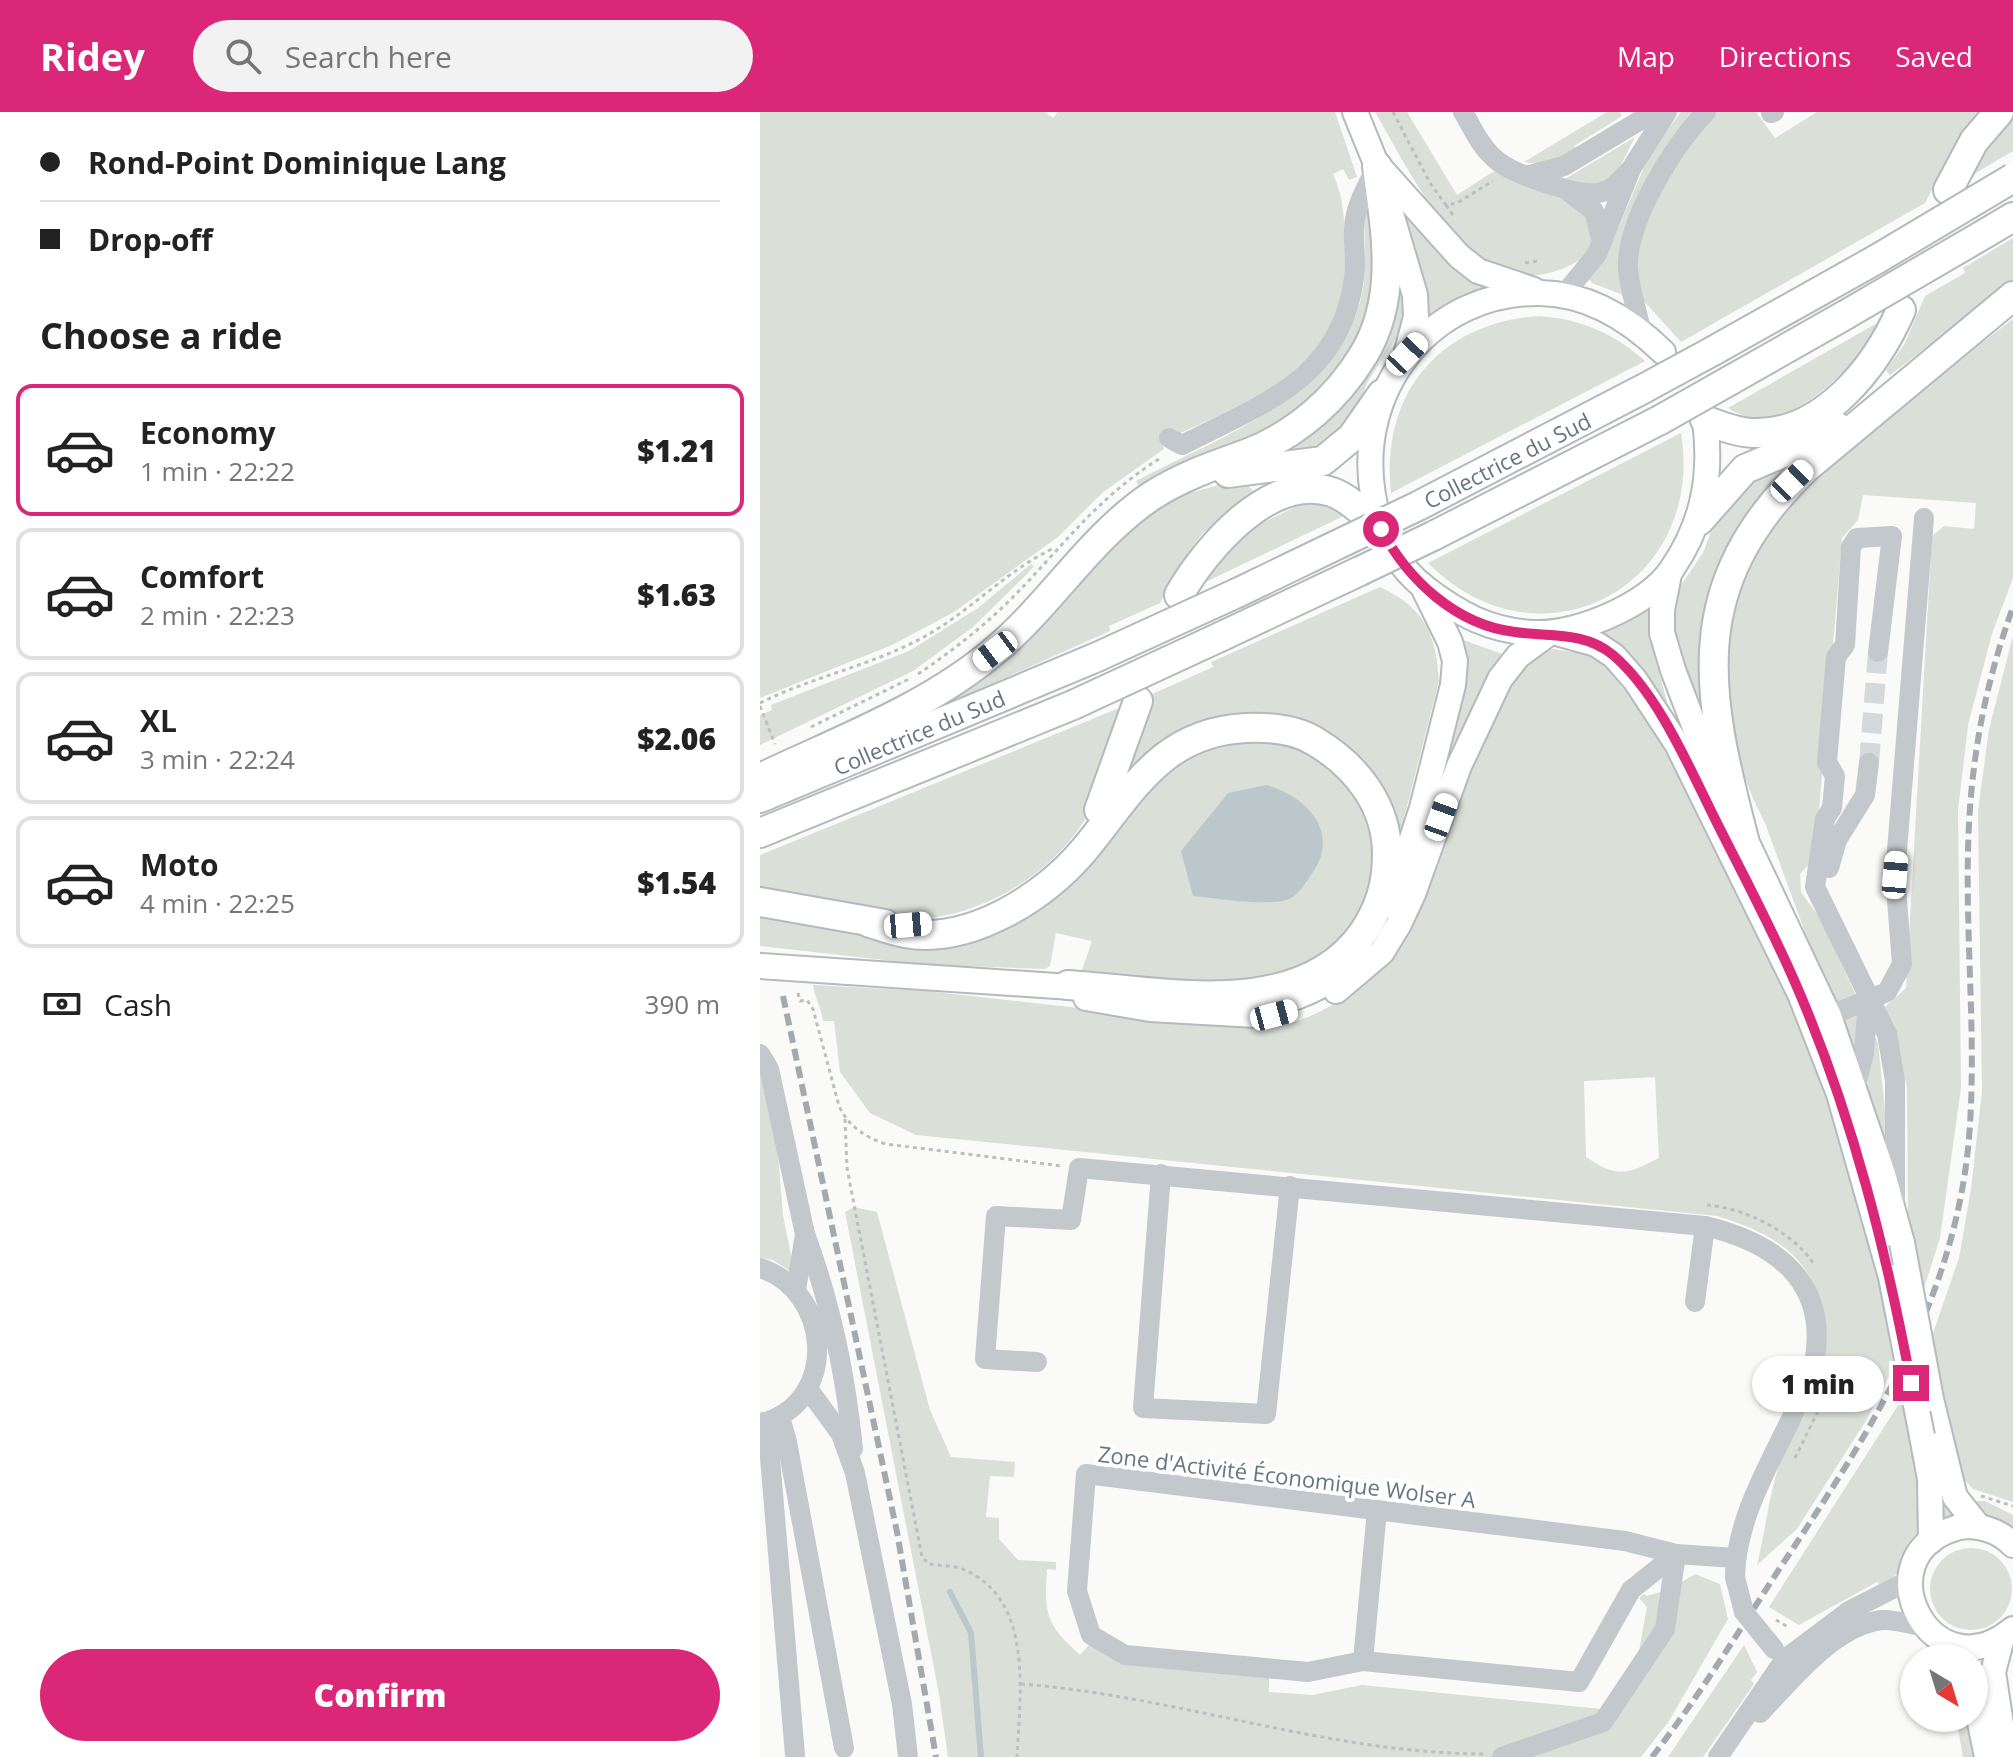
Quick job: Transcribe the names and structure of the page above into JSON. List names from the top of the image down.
{
  "streets": {
    "highway": ["Collectrice du Sud"],
    "street": ["Zone d'Activité Économique Wolser A"]
  },
  "north": "bottom right",
  "page": {
    "header": "Ridey",
    "search": "Search here",
    "nav": ["Map", "Directions", "Saved"],
    "banner": ["Rond-Point Dominique Lang", "Drop-off"],
    "heading": "Choose a ride",
    "list": [
      {
        "name": "Economy",
        "note": "1 min · 22:22",
        "value": "$1.21"
      },
      {
        "name": "Comfort",
        "note": "2 min · 22:23",
        "value": "$1.63"
      },
      {
        "name": "XL",
        "note": "3 min · 22:24",
        "value": "$2.06"
      },
      {
        "name": "Moto",
        "note": "4 min · 22:25",
        "value": "$1.54"
      }
    ],
    "pay": ["Cash", "390 m"],
    "bubble": "1 min",
    "buttons": "Confirm"
  }
}
